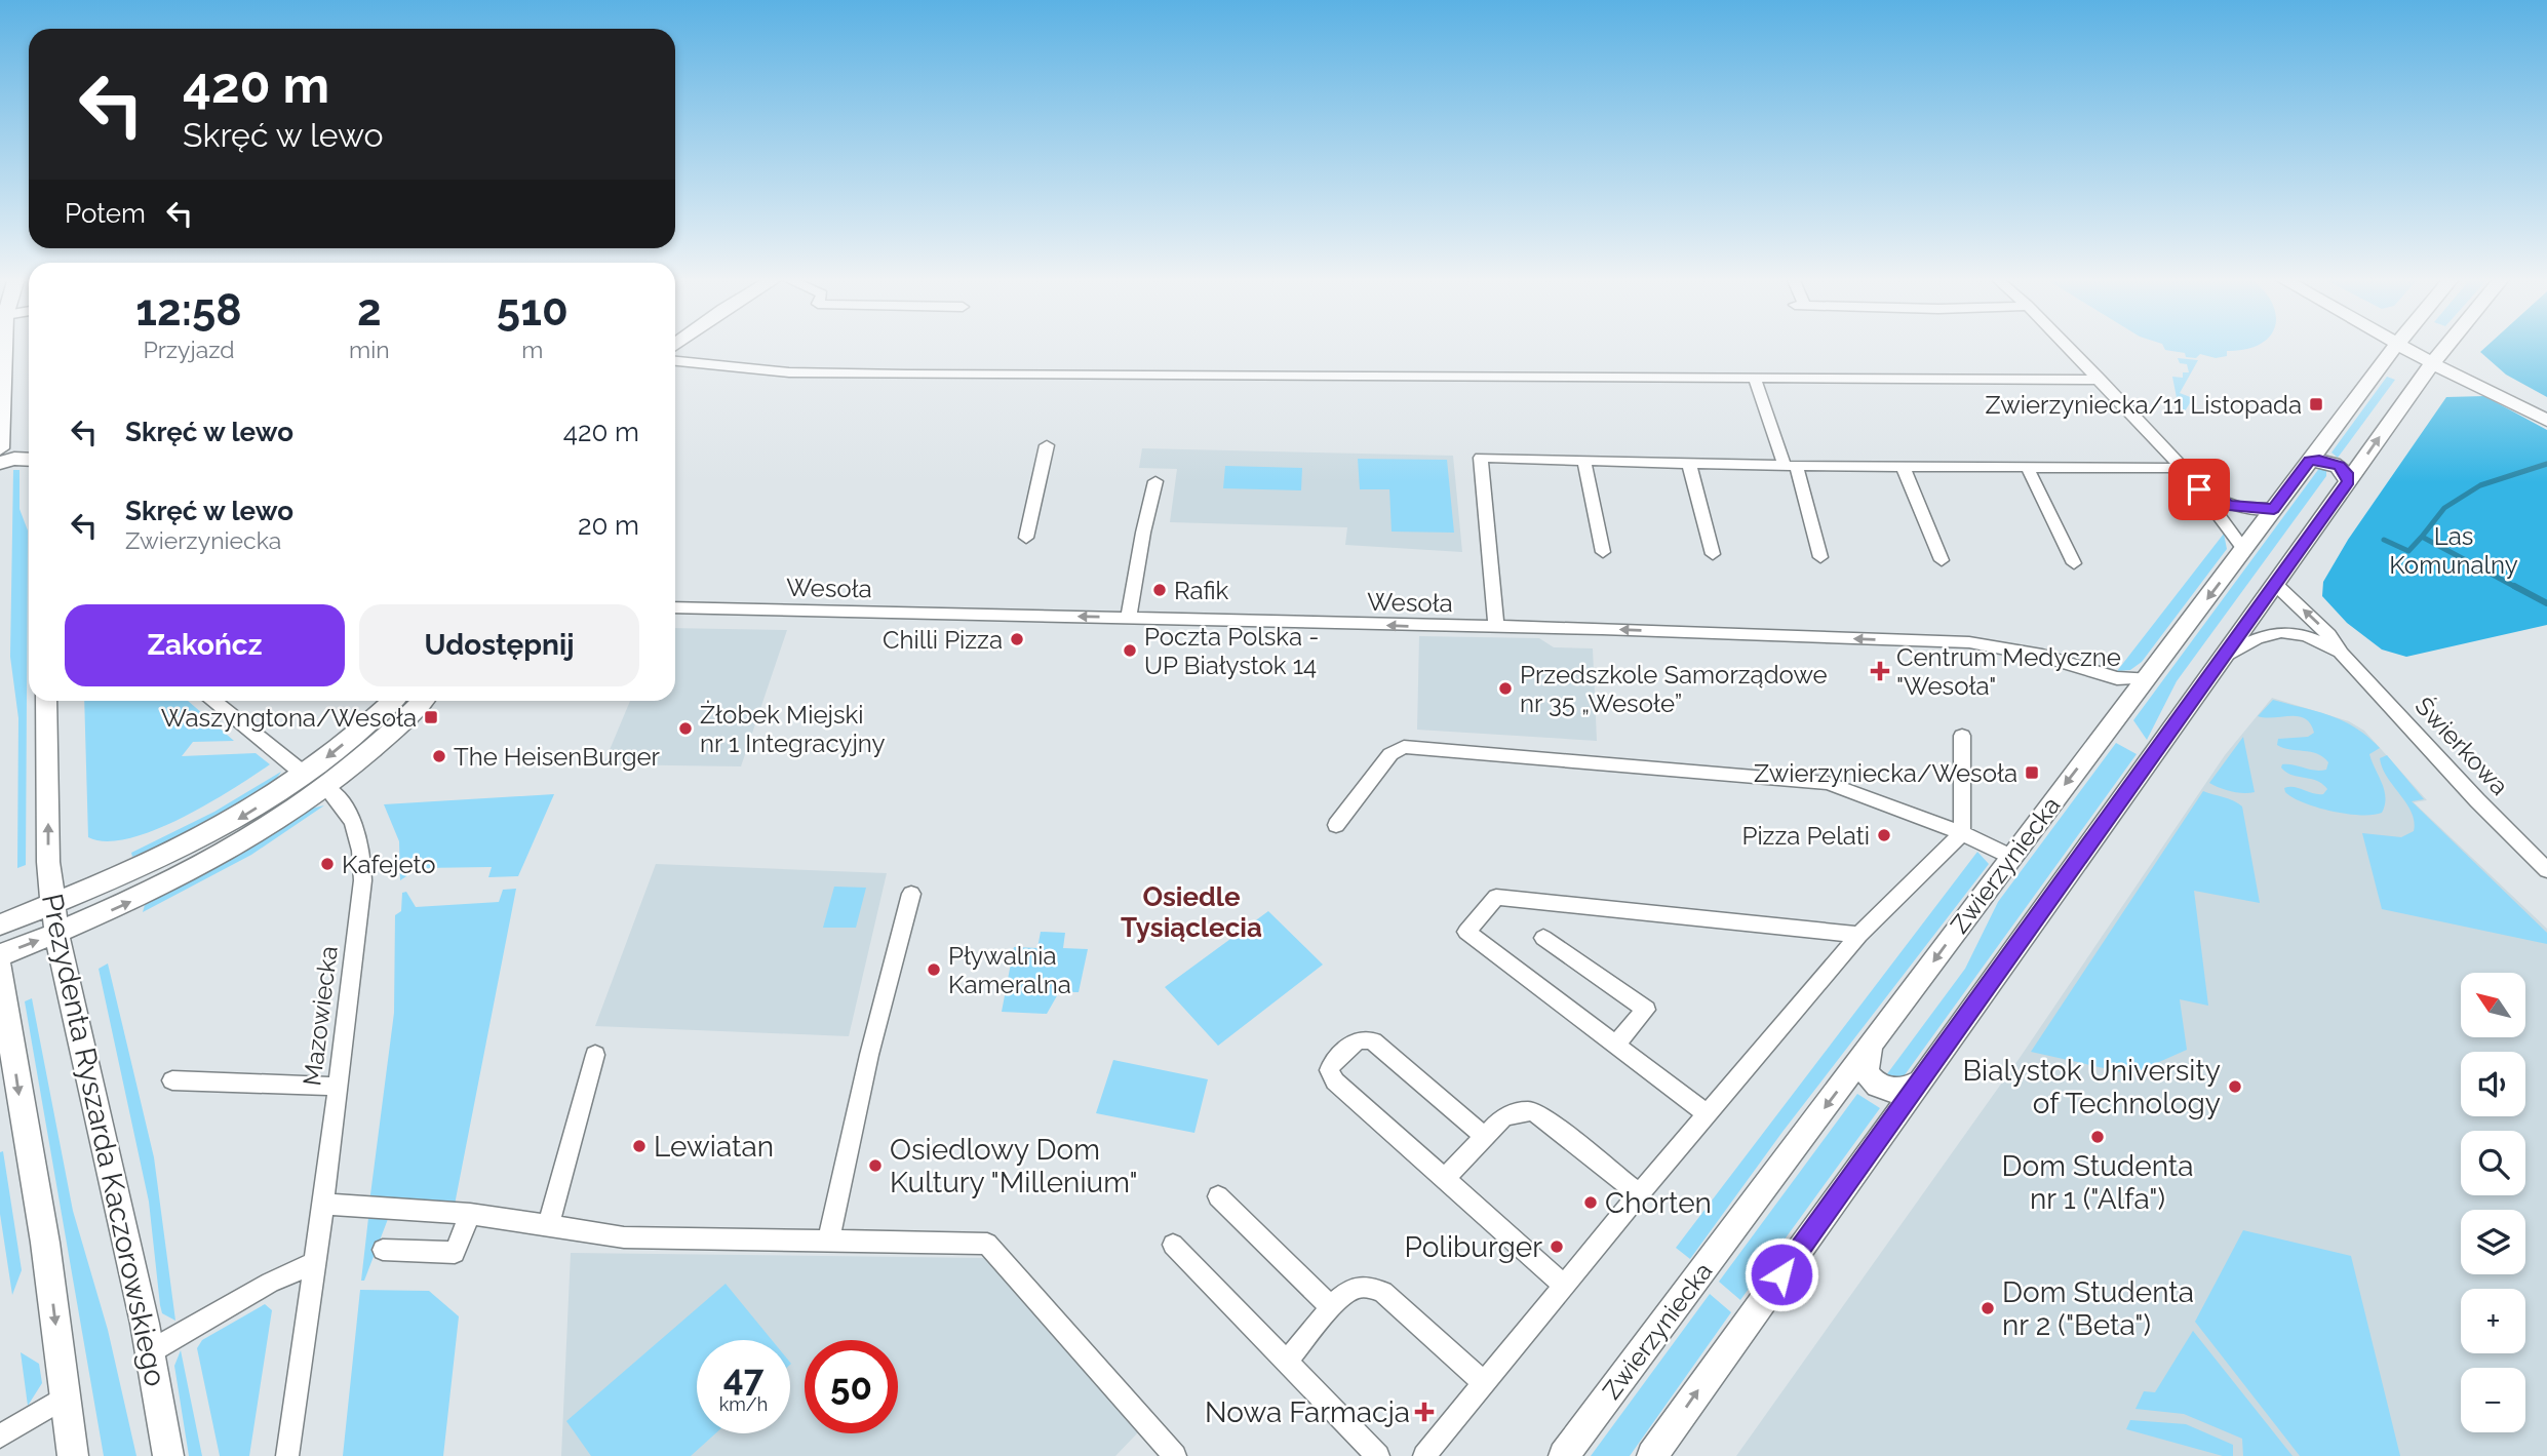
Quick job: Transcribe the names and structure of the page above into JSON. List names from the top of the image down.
{
  "streets": {
    "main road": ["Zwierzyniecka", "Prezydenta Ryszarda Kaczorowskiego"],
    "street": ["Wesoła", "Świerkowa", "Mazowiecka"]
  },
  "crossings": [
    ["Wesoła", "Zwierzyniecka"]
  ],
  "districts": ["Osiedle Tysiąclecia"],
  "parks": ["Las Komunalny"],
  "places": {
    "transit": ["Zwierzyniecka/11 Listopada", "Waszyngtona/Wesoła", "Zwierzyniecka/Wesoła"],
    "other": [
      "Rafik",
      "Chilli Pizza",
      "Poczta Polska - UP Białystok 14",
      "Przedszkole Samorządowe nr 35 „Wesołe”",
      "Żłobek Miejski nr 1 Integracyjny",
      "The HeisenBurger",
      "Pizza Pelati",
      "Kafejeto",
      "Pływalnia Kameralna",
      "Bialystok University of Technology",
      "Dom Studenta nr 1 (\"Alfa\")",
      "Lewiatan",
      "Osiedlowy Dom Kultury \"Millenium\"",
      "Chorten",
      "Poliburger",
      "Dom Studenta nr 2 (\"Beta\")"
    ],
    "health": ["Centrum Medyczne \"Wesoła\"", "Nowa Farmacja"]
  },
  "north": "top left",
  "page": {
    "turn": ["420 m", "Skręć w lewo"],
    "then": "Potem",
    "eta": [
      "12:58",
      "Przyjazd",
      "2",
      "min",
      "510",
      "m"
    ],
    "list": [
      {
        "name": "Skręć w lewo",
        "value": "420 m"
      },
      {
        "name": "Skręć w lewo",
        "note": "Zwierzyniecka",
        "value": "20 m"
      }
    ],
    "buttons": ["Zakończ", "Udostępnij"],
    "map_buttons": ["+", "−"],
    "speed": "47 km/h",
    "limit": "50"
  }
}
